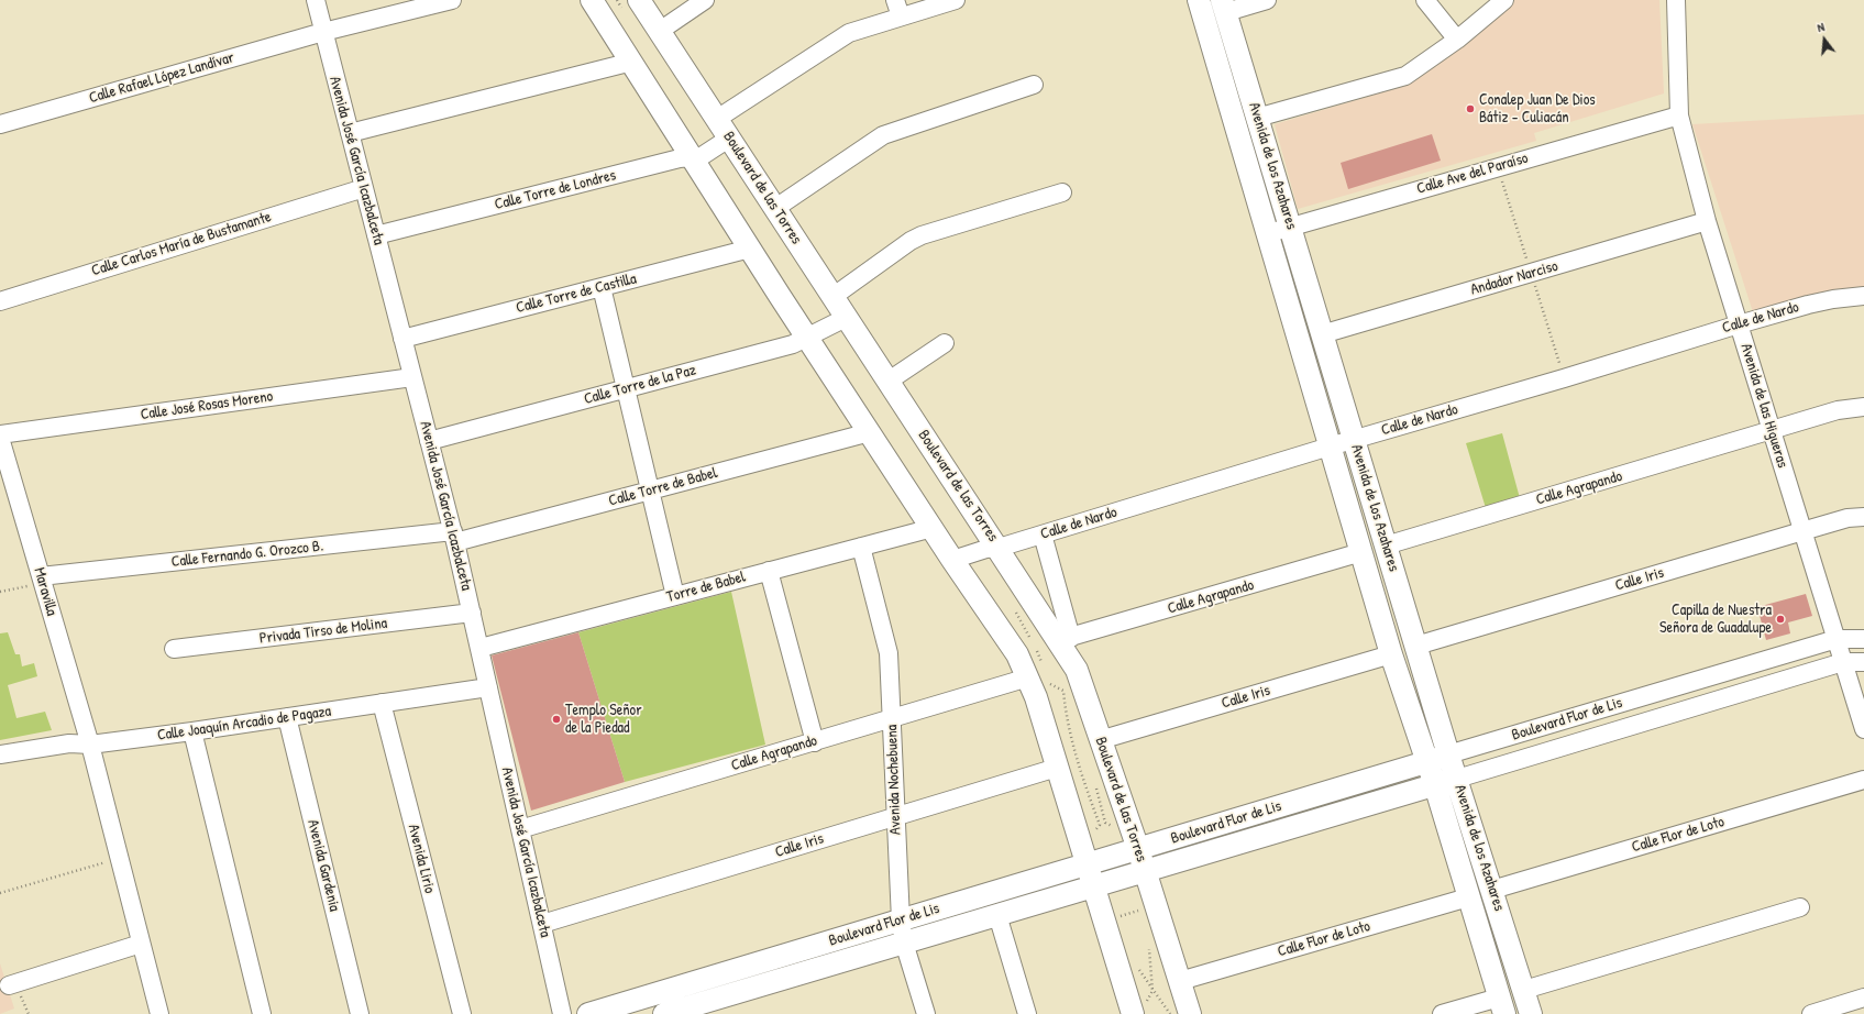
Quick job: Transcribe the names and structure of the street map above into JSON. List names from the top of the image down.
{
  "streets": {
    "street": [
      "Calle Rafael López Landívar",
      "Avenida José García Icazbalceta",
      "Avenida de los Azahares",
      "Calle Ave del Paraíso",
      "Boulevard de las Torres",
      "Calle Torre de Londres",
      "Calle Carlos María de Bustamante",
      "Andador Narciso",
      "Calle Torre de Castilla",
      "Calle de Nardo",
      "Calle Torre de la Paz",
      "Calle José Rosas Moreno",
      "Avenida de las Higueras",
      "Calle Torre de Babel",
      "Calle Agrapando",
      "Calle Fernando G. Orozco B.",
      "Calle Iris",
      "Torre de Babel",
      "Maravilla",
      "Privada Tirso de Molina",
      "Boulevard Flor de Lis",
      "Calle Joaquín Arcadio de Pagaza",
      "Avenida Nochebuena",
      "Calle Flor de Loto",
      "Avenida Lirio",
      "Avenida Gardenia"
    ]
  },
  "crossings": [
    ["Calle Rafael López Landívar", "Avenida José García Icazbalceta"],
    ["Avenida José García Icazbalceta", "Calle Torre de Londres"],
    ["Avenida José García Icazbalceta", "Calle Carlos María de Bustamante"],
    ["Avenida José García Icazbalceta", "Calle Torre de Castilla"],
    ["Avenida José García Icazbalceta", "Calle Torre de la Paz"],
    ["Avenida José García Icazbalceta", "Calle José Rosas Moreno"],
    ["Avenida José García Icazbalceta", "Calle Torre de Babel"],
    ["Avenida José García Icazbalceta", "Calle Agrapando"],
    ["Avenida José García Icazbalceta", "Calle Fernando G. Orozco B."],
    ["Avenida José García Icazbalceta", "Calle Iris"],
    ["Avenida José García Icazbalceta", "Torre de Babel"],
    ["Avenida José García Icazbalceta", "Privada Tirso de Molina"],
    ["Avenida José García Icazbalceta", "Calle Joaquín Arcadio de Pagaza"],
    ["Avenida de los Azahares", "Calle Ave del Paraíso"],
    ["Avenida de los Azahares", "Andador Narciso"],
    ["Avenida de los Azahares", "Calle de Nardo"],
    ["Avenida de los Azahares", "Calle Agrapando"],
    ["Avenida de los Azahares", "Calle Iris"],
    ["Avenida de los Azahares", "Boulevard Flor de Lis"],
    ["Avenida de los Azahares", "Calle Flor de Loto"],
    ["Calle Ave del Paraíso", "Avenida de las Higueras"],
    ["Boulevard de las Torres", "Calle Torre de Londres"],
    ["Boulevard de las Torres", "Calle de Nardo"],
    ["Boulevard de las Torres", "Calle Torre de la Paz"],
    ["Boulevard de las Torres", "Calle Agrapando"],
    ["Boulevard de las Torres", "Calle Iris"],
    ["Boulevard de las Torres", "Boulevard Flor de Lis"],
    ["Boulevard de las Torres", "Calle Flor de Loto"],
    ["Andador Narciso", "Avenida de las Higueras"],
    ["Calle de Nardo", "Avenida de las Higueras"],
    ["Calle José Rosas Moreno", "Maravilla"],
    ["Avenida de las Higueras", "Calle Agrapando"],
    ["Avenida de las Higueras", "Calle Iris"],
    ["Avenida de las Higueras", "Boulevard Flor de Lis"],
    ["Calle Torre de Babel", "Calle Fernando G. Orozco B."],
    ["Calle Agrapando", "Avenida Nochebuena"],
    ["Calle Fernando G. Orozco B.", "Maravilla"],
    ["Calle Iris", "Avenida Nochebuena"],
    ["Torre de Babel", "Avenida Nochebuena"],
    ["Maravilla", "Calle Joaquín Arcadio de Pagaza"],
    ["Boulevard Flor de Lis", "Avenida Nochebuena"],
    ["Calle Joaquín Arcadio de Pagaza", "Avenida Lirio"],
    ["Calle Joaquín Arcadio de Pagaza", "Avenida Gardenia"]
  ],
  "places": ["Conalep Juan De Dios Bátiz - Culiacán", "Capilla de Nuestra Señora de Guadalupe", "Templo Señor de la Piedad"],
  "north": "top"
}
